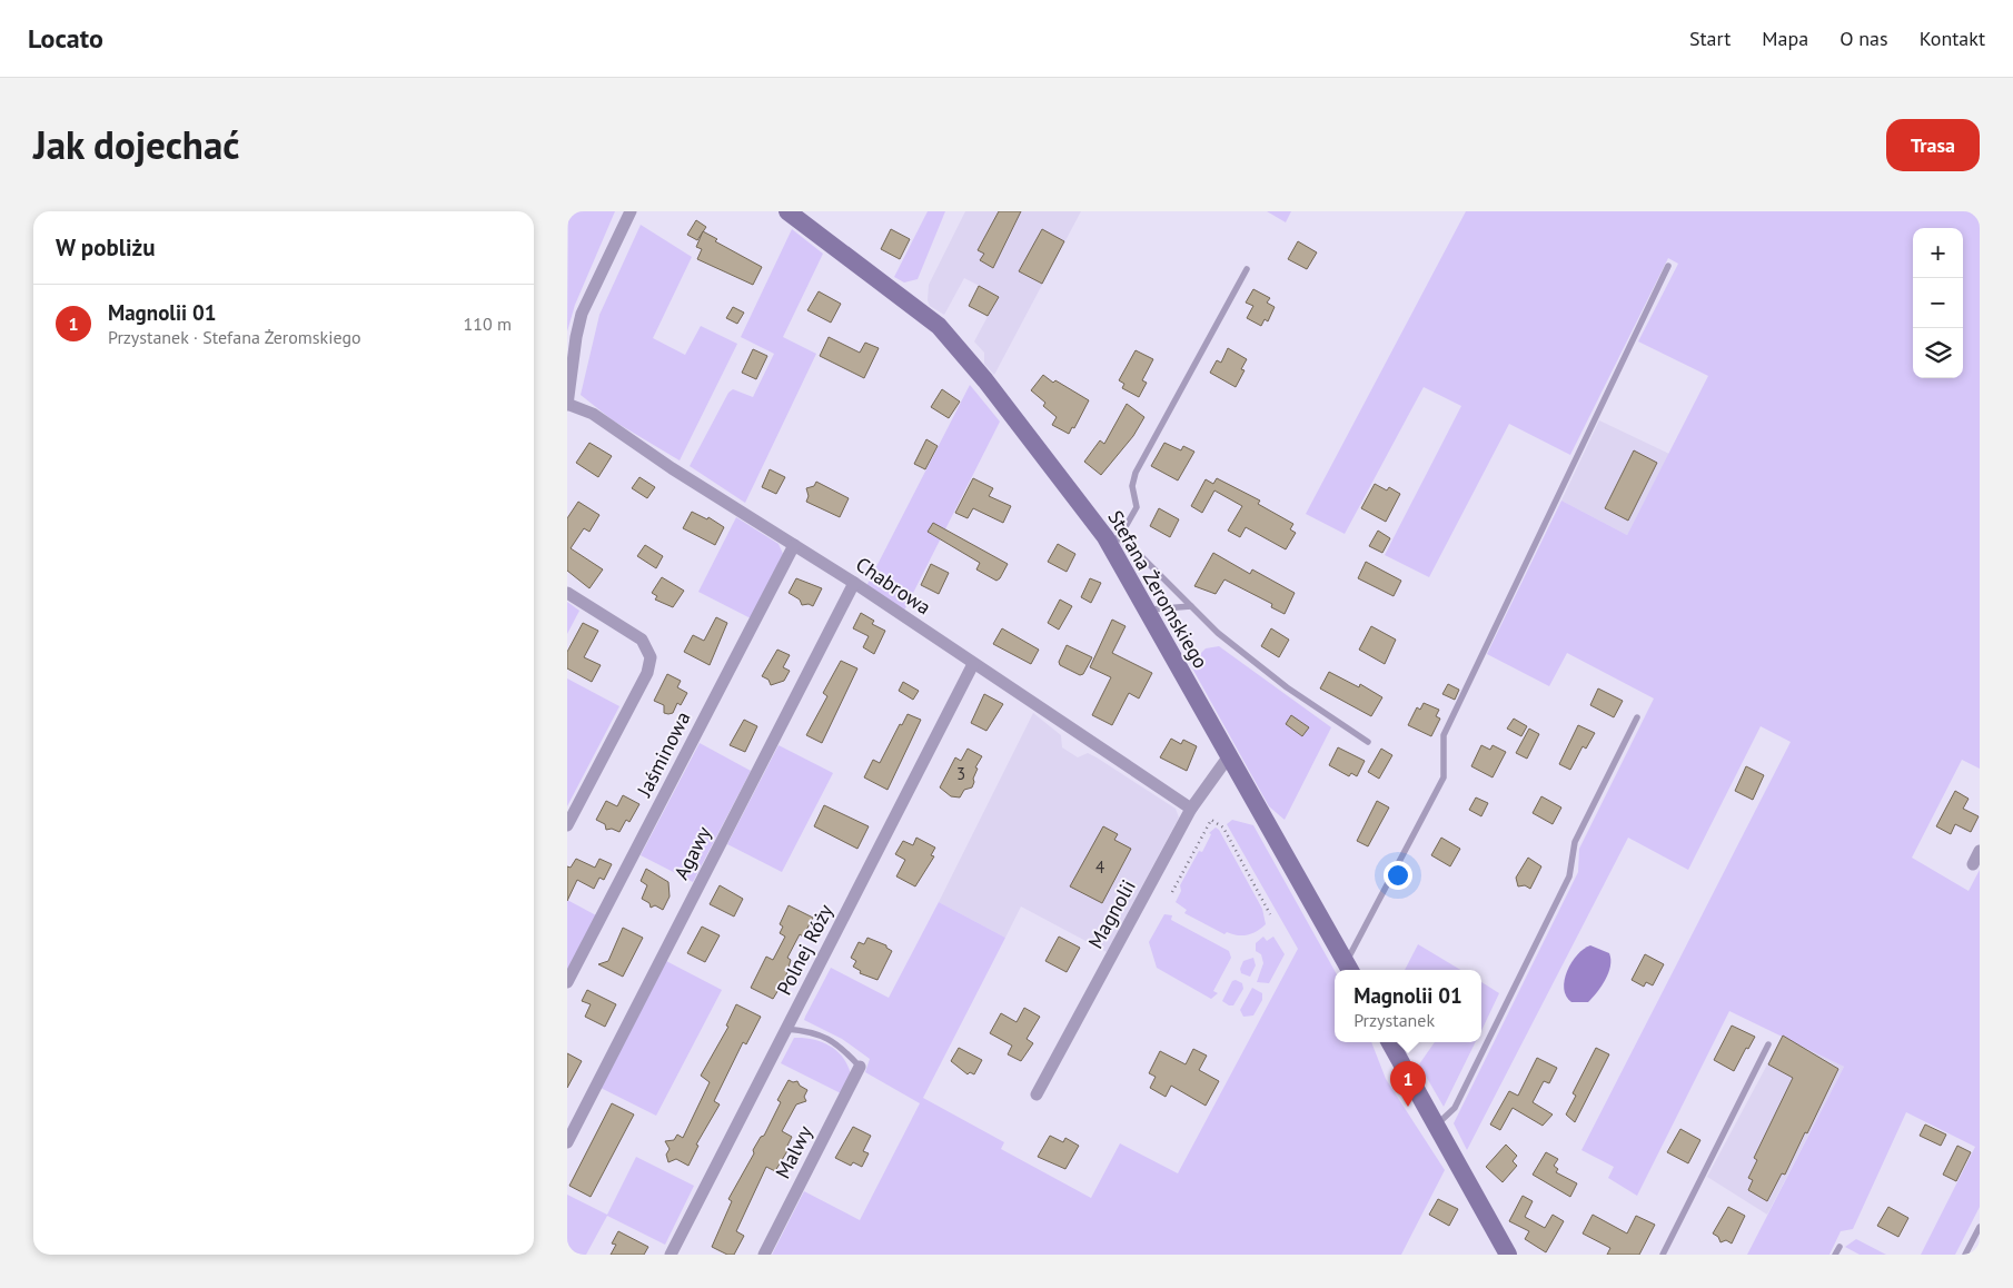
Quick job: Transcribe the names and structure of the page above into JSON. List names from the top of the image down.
{
  "streets": {
    "street": [
      "Chabrowa",
      "Stefana Żeromskiego",
      "Jaśminowa",
      "Agawy",
      "Magnolii",
      "Polnej Róży",
      "Malwy"
    ]
  },
  "crossings": [
    ["Chabrowa", "Jaśminowa"],
    ["Chabrowa", "Agawy"],
    ["Chabrowa", "Magnolii"],
    ["Chabrowa", "Polnej Róży"],
    ["Stefana Żeromskiego", "Magnolii"]
  ],
  "house_numbers": ["3", "4"],
  "page": {
    "header": "Locato",
    "nav": [
      "Start",
      "Mapa",
      "O nas",
      "Kontakt"
    ],
    "title": "Jak dojechać",
    "buttons": "Trasa",
    "heading": "W pobliżu",
    "map_buttons": ["+", "−"],
    "list": [
      {
        "mark": "1",
        "name": "Magnolii 01",
        "note": "Przystanek · Stefana Żeromskiego",
        "value": "110 m"
      }
    ],
    "popup": ["Magnolii 01", "Przystanek"],
    "pins": "1"
  }
}
